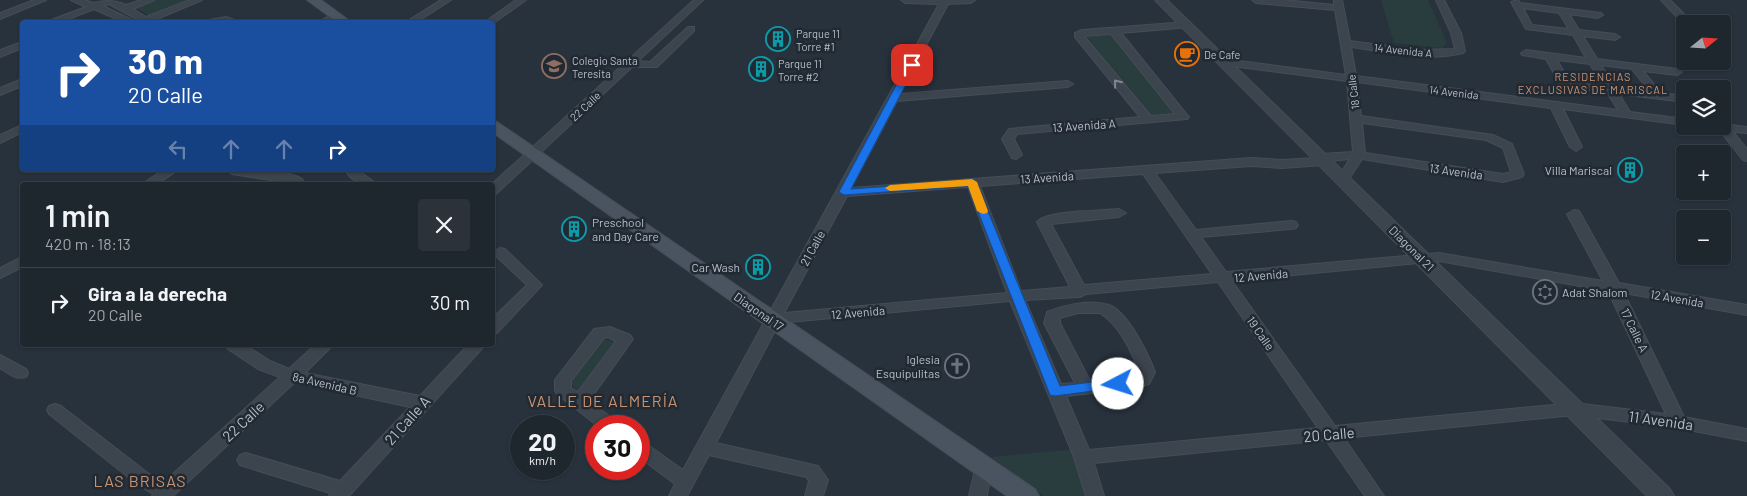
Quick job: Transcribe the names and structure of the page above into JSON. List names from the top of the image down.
{
  "streets": {
    "main road": ["Diagonal 17"],
    "street": [
      "14 Avenida A",
      "18 Calle",
      "14 Avenida",
      "22 Calle",
      "13 Avenida A",
      "13 Avenida",
      "21 Calle",
      "Diagonal 21",
      "12 Avenida",
      "17 Calle A",
      "19 Calle",
      "8a Avenida B",
      "21 Calle A",
      "11 Avenida",
      "20 Calle"
    ]
  },
  "crossings": [
    ["14 Avenida A", "18 Calle"],
    ["18 Calle", "14 Avenida"],
    ["18 Calle", "13 Avenida"],
    ["14 Avenida", "Diagonal 21"],
    ["22 Calle", "Diagonal 17"],
    ["22 Calle", "8a Avenida B"],
    ["13 Avenida", "21 Calle"],
    ["13 Avenida", "Diagonal 21"],
    ["13 Avenida", "19 Calle"],
    ["21 Calle", "12 Avenida"],
    ["21 Calle", "Diagonal 17"],
    ["Diagonal 21", "12 Avenida"],
    ["Diagonal 21", "11 Avenida"],
    ["Diagonal 21", "20 Calle"],
    ["12 Avenida", "Diagonal 17"],
    ["12 Avenida", "17 Calle A"],
    ["12 Avenida", "19 Calle"],
    ["17 Calle A", "11 Avenida"],
    ["19 Calle", "20 Calle"],
    ["8a Avenida B", "21 Calle A"],
    ["11 Avenida", "20 Calle"]
  ],
  "districts": ["RESIDENCIAS EXCLUSIVAS DE MARISCAL", "VALLE DE ALMERÍA", "LAS BRISAS"],
  "places": {
    "building": [
      "Parque 11 Torre #1",
      "Parque 11 Torre #2",
      "Villa Mariscal",
      "Preschool and Day Care",
      "Car Wash"
    ],
    "cafe": ["De Cafe"],
    "school or university": ["Colegio Santa Teresita"],
    "synagogue": ["Adat Shalom"],
    "church": ["Iglesia Esquipulitas"]
  },
  "north": "right",
  "page": {
    "map_buttons": ["+", "−"],
    "turn": ["30 m", "20 Calle"],
    "heading": ["1 min", "420 m · 18:13"],
    "list": [
      {
        "name": "Gira a la derecha",
        "note": "20 Calle",
        "value": "30 m"
      }
    ],
    "speed": "20 km/h",
    "limit": "30"
  }
}
